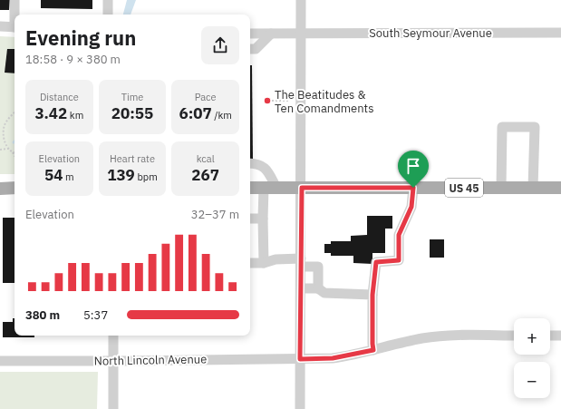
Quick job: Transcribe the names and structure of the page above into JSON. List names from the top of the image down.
{
  "streets": {
    "main road": ["US 45"],
    "street": ["South Seymour Avenue", "North Lincoln Avenue"]
  },
  "places": ["The Beatitudes & Ten Comandments"],
  "page": {
    "heading": ["Evening run", "18:58 · 9 × 380 m"],
    "stats": [
      ["Distance", "3.42 km"],
      ["Time", "20:55"],
      ["Pace", "6:07 /km"],
      ["Elevation", "54 m"],
      ["Heart rate", "139 bpm"],
      ["kcal", "267"]
    ],
    "chart": ["Elevation", "32–37 m"],
    "list": [
      {
        "name": "380 m",
        "note": "5:37"
      }
    ],
    "map_buttons": ["+", "−"]
  }
}
